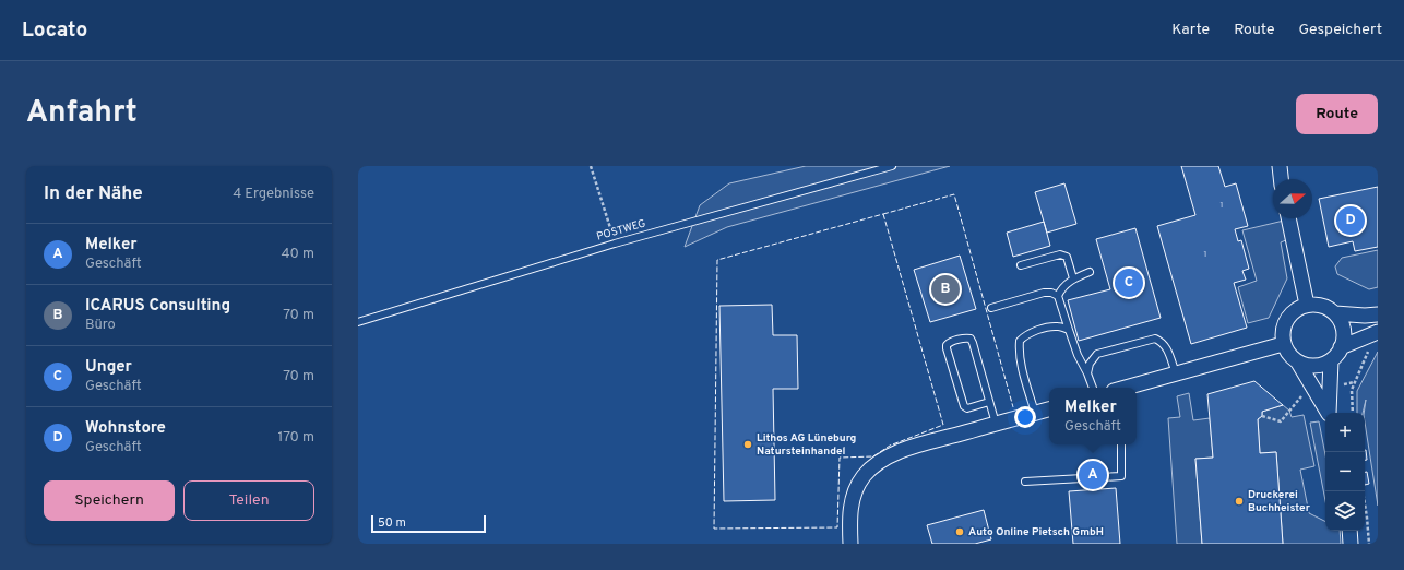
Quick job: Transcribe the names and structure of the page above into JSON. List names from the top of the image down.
{
  "streets": {
    "lane": ["POSTWEG"]
  },
  "places": ["Lithos AG Lüneburg Natursteinhandel", "Druckerei Buchheister", "Auto Online Pietsch GmbH"],
  "house_numbers": ["1", "1"],
  "scale_bar": "50 m",
  "north": "right",
  "page": {
    "header": "Locato",
    "nav": ["Karte", "Route", "Gespeichert"],
    "title": "Anfahrt",
    "buttons": [
      "Route",
      ["Speichern", "Teilen"]
    ],
    "heading": ["In der Nähe", "4 Ergebnisse"],
    "pins": [
      "D",
      "C",
      "B",
      "A"
    ],
    "list": [
      {
        "mark": "A",
        "name": "Melker",
        "note": "Geschäft",
        "value": "40 m"
      },
      {
        "mark": "B",
        "name": "ICARUS Consulting",
        "note": "Büro",
        "value": "70 m"
      },
      {
        "mark": "C",
        "name": "Unger",
        "note": "Geschäft",
        "value": "70 m"
      },
      {
        "mark": "D",
        "name": "Wohnstore",
        "note": "Geschäft",
        "value": "170 m"
      }
    ],
    "popup": ["Melker", "Geschäft"],
    "map_buttons": ["+", "−"],
    "scale": "50 m"
  }
}
